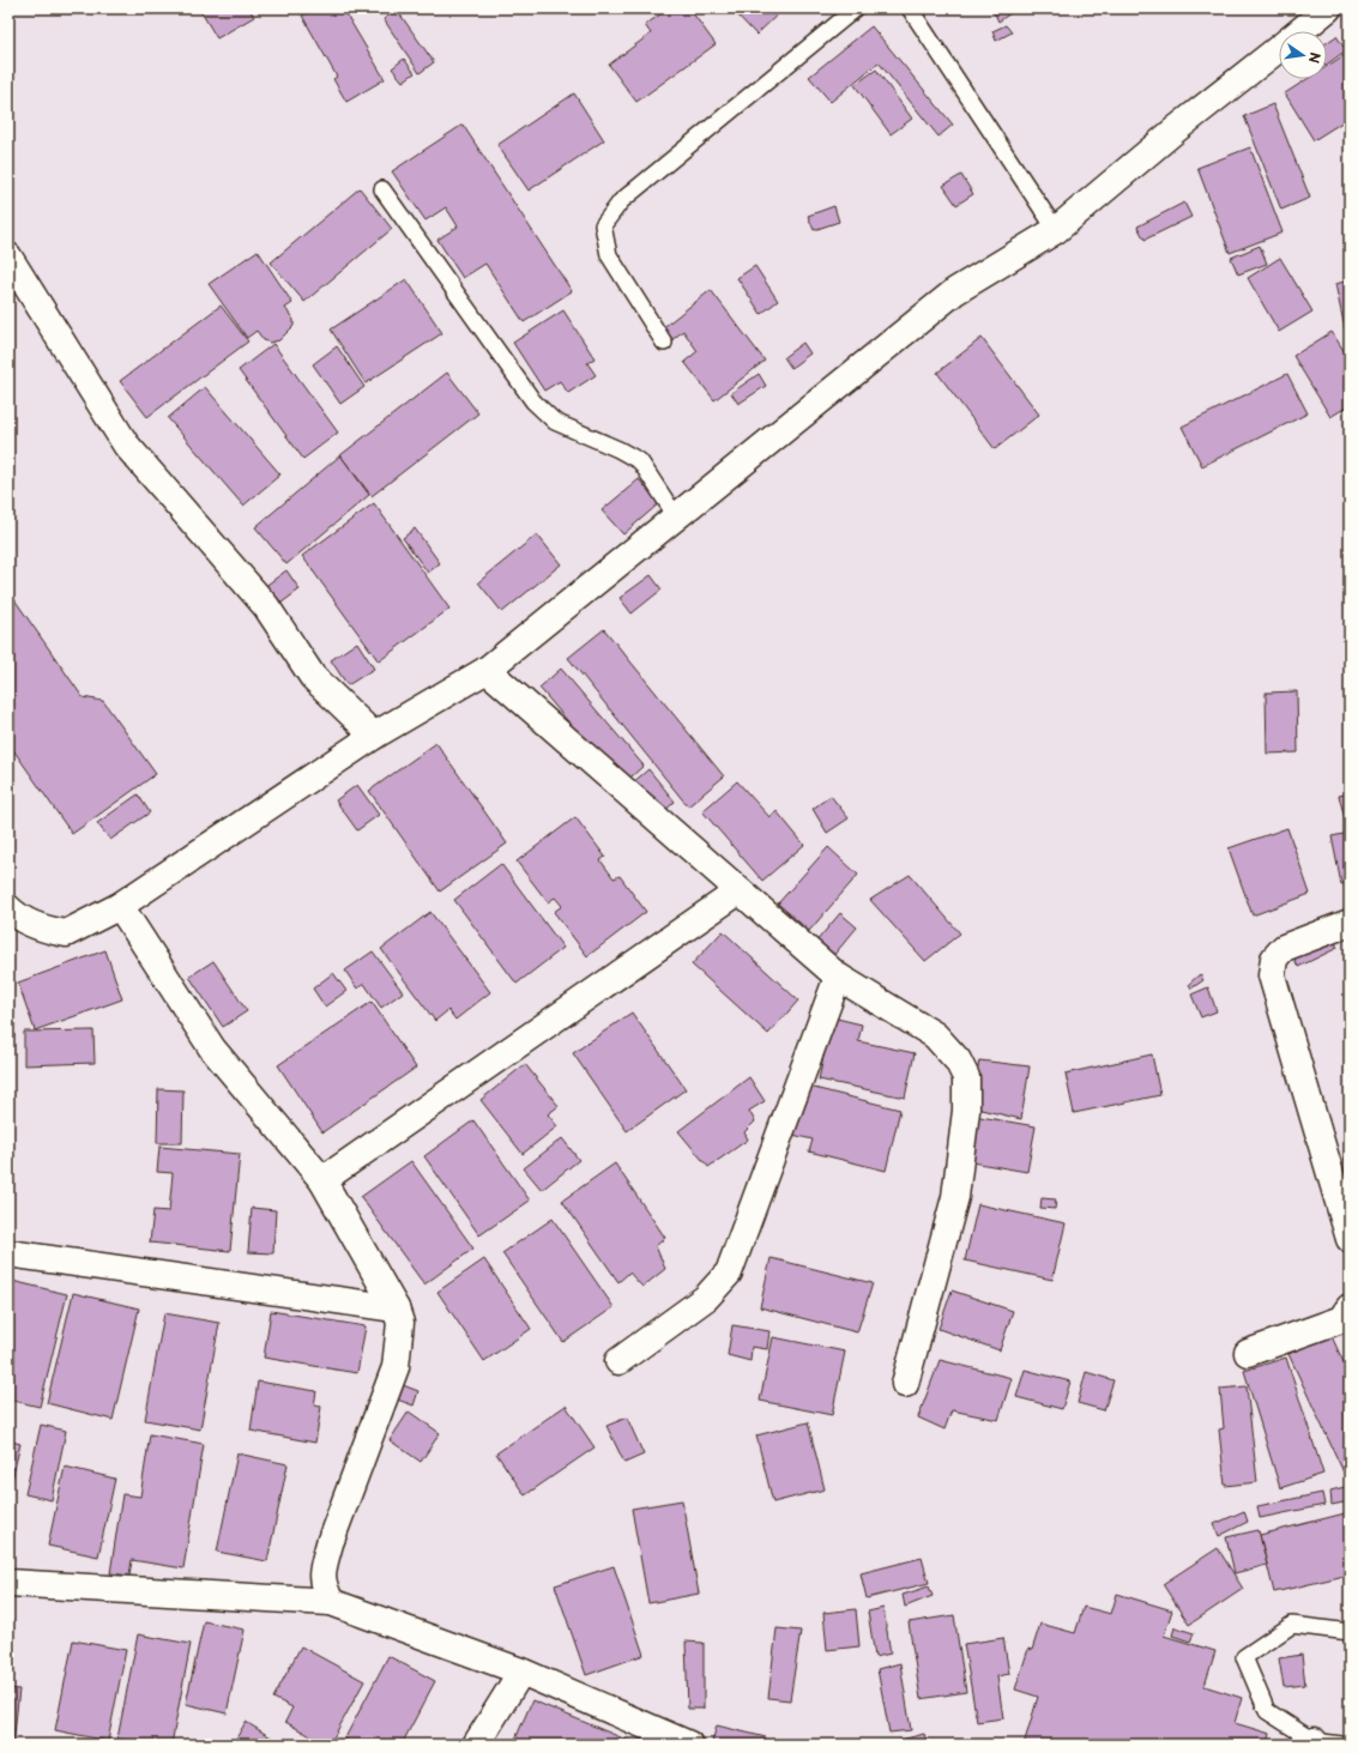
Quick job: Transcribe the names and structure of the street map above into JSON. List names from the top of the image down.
{
  "north": "right"
}
